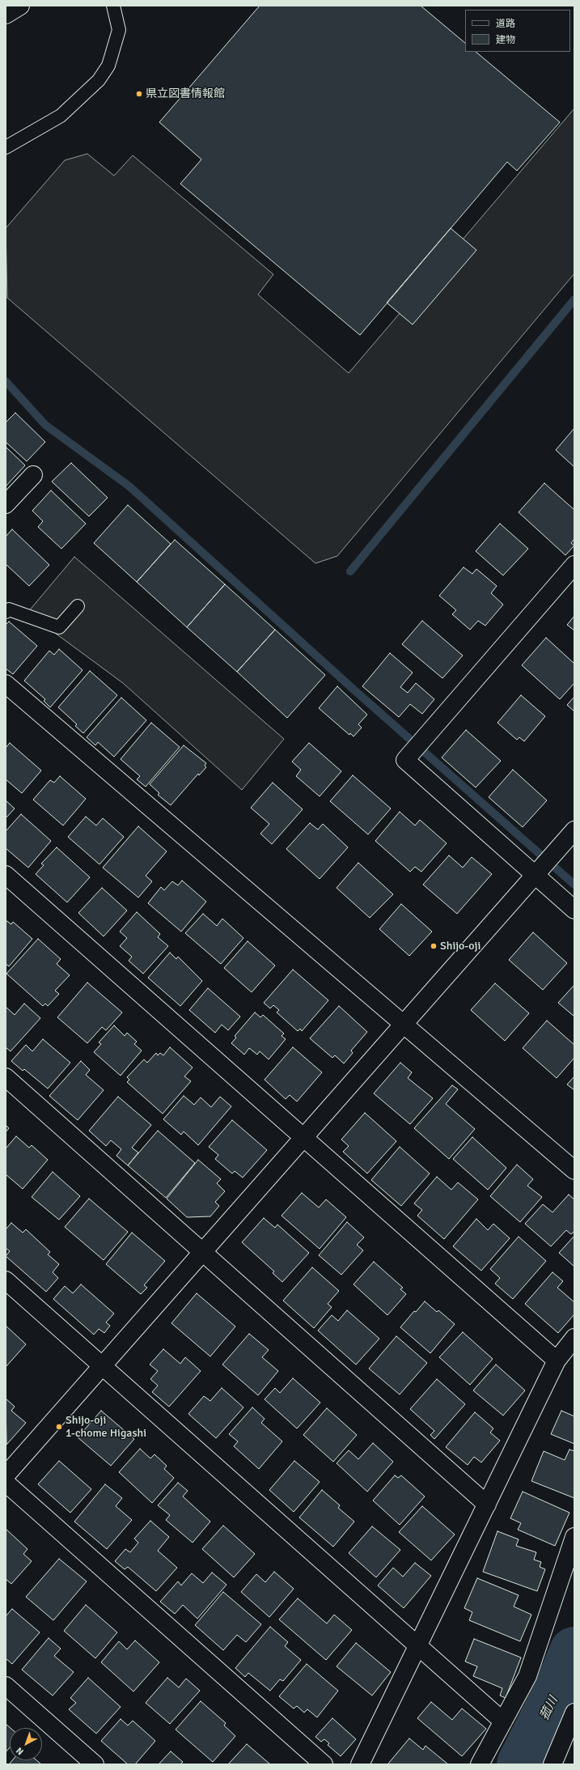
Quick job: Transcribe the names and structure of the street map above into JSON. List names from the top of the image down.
{
  "water": ["菰川"],
  "places": ["県立図書情報館", "Shijo-oji", "Shijo-oji 1-chome Higashi"],
  "legend": ["道路", "建物"],
  "north": "bottom left"
}
